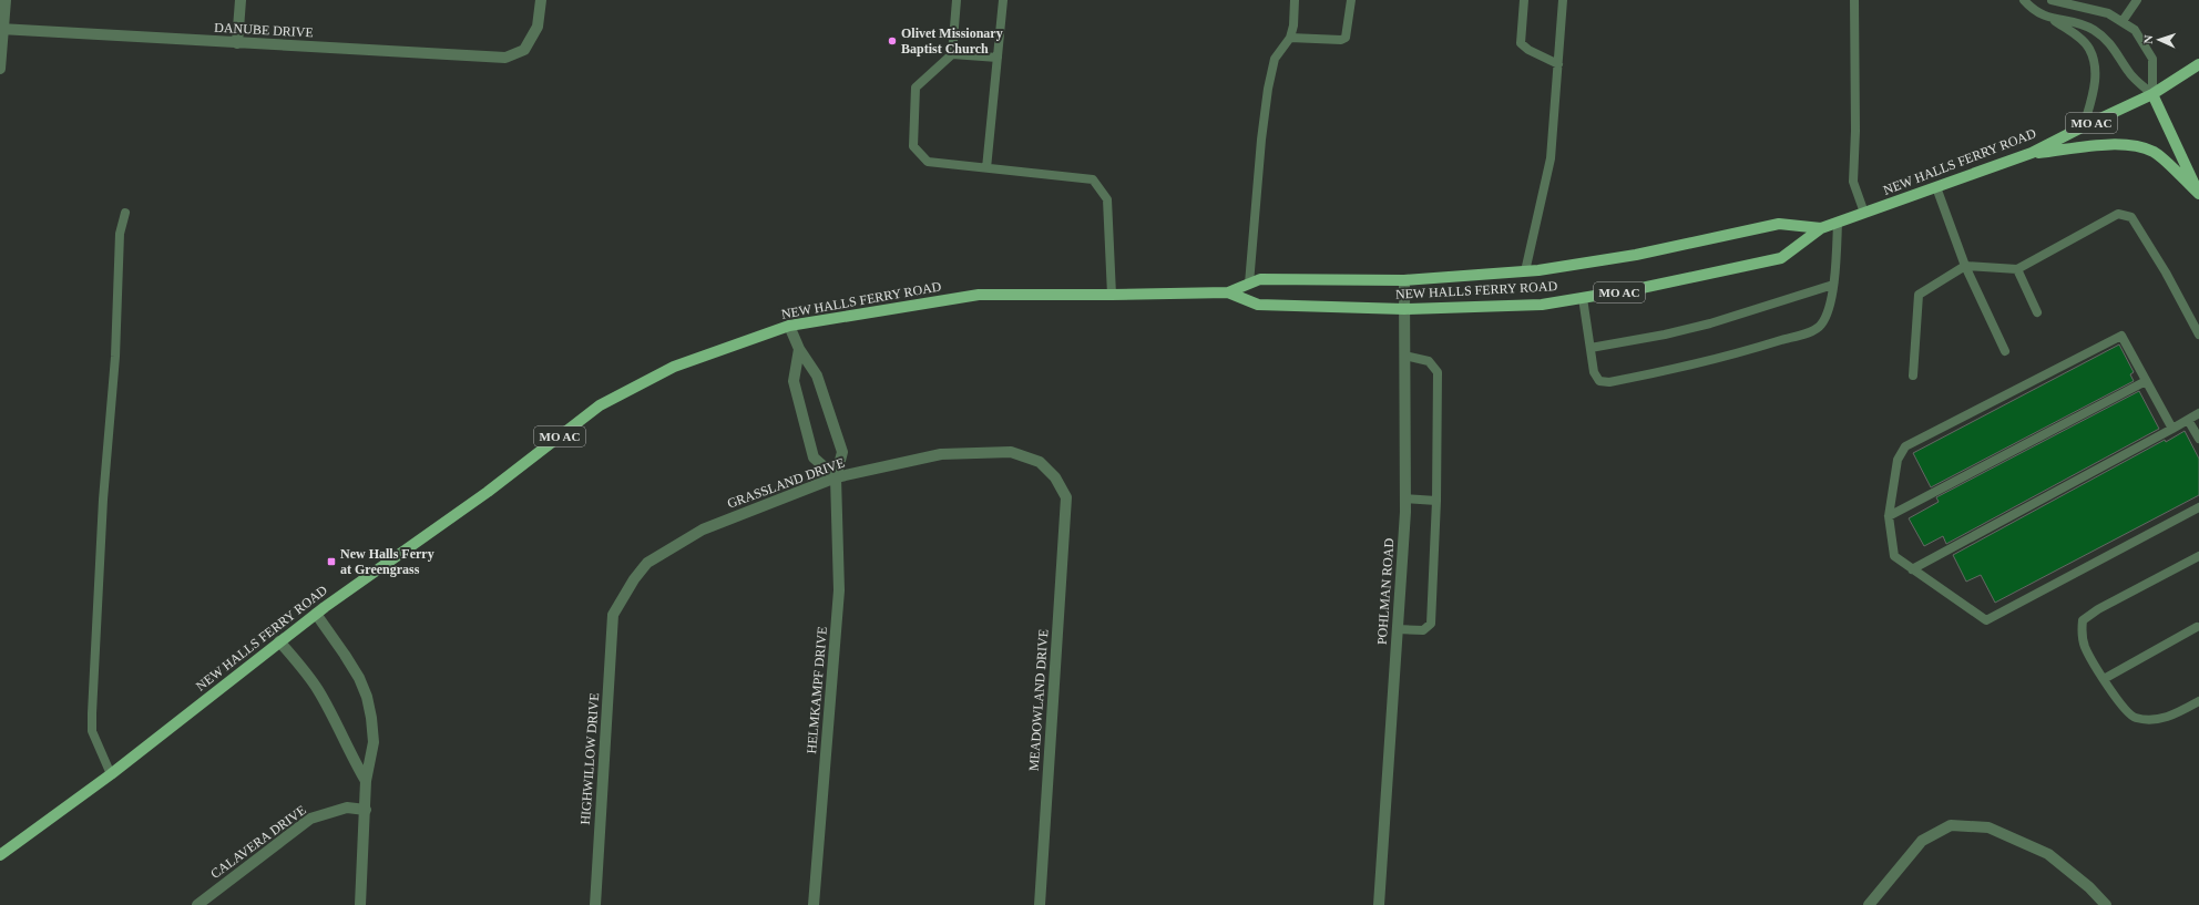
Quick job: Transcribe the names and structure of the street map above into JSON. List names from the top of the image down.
{
  "streets": {
    "main road": ["MO AC", "NEW HALLS FERRY ROAD"],
    "street": [
      "DANUBE DRIVE",
      "GRASSLAND DRIVE",
      "POHLMAN ROAD",
      "HELMKAMPF DRIVE",
      "MEADOWLAND DRIVE",
      "HIGHWILLOW DRIVE",
      "CALAVERA DRIVE"
    ]
  },
  "crossings": [
    ["NEW HALLS FERRY ROAD", "POHLMAN ROAD"],
    ["NEW HALLS FERRY ROAD", "HELMKAMPF DRIVE"],
    ["GRASSLAND DRIVE", "HELMKAMPF DRIVE"],
    ["GRASSLAND DRIVE", "MEADOWLAND DRIVE"],
    ["GRASSLAND DRIVE", "HIGHWILLOW DRIVE"]
  ],
  "places": {
    "other": ["Olivet Missionary Baptist Church"],
    "transit": ["New Halls Ferry at Greengrass"]
  },
  "north": "left"
}
